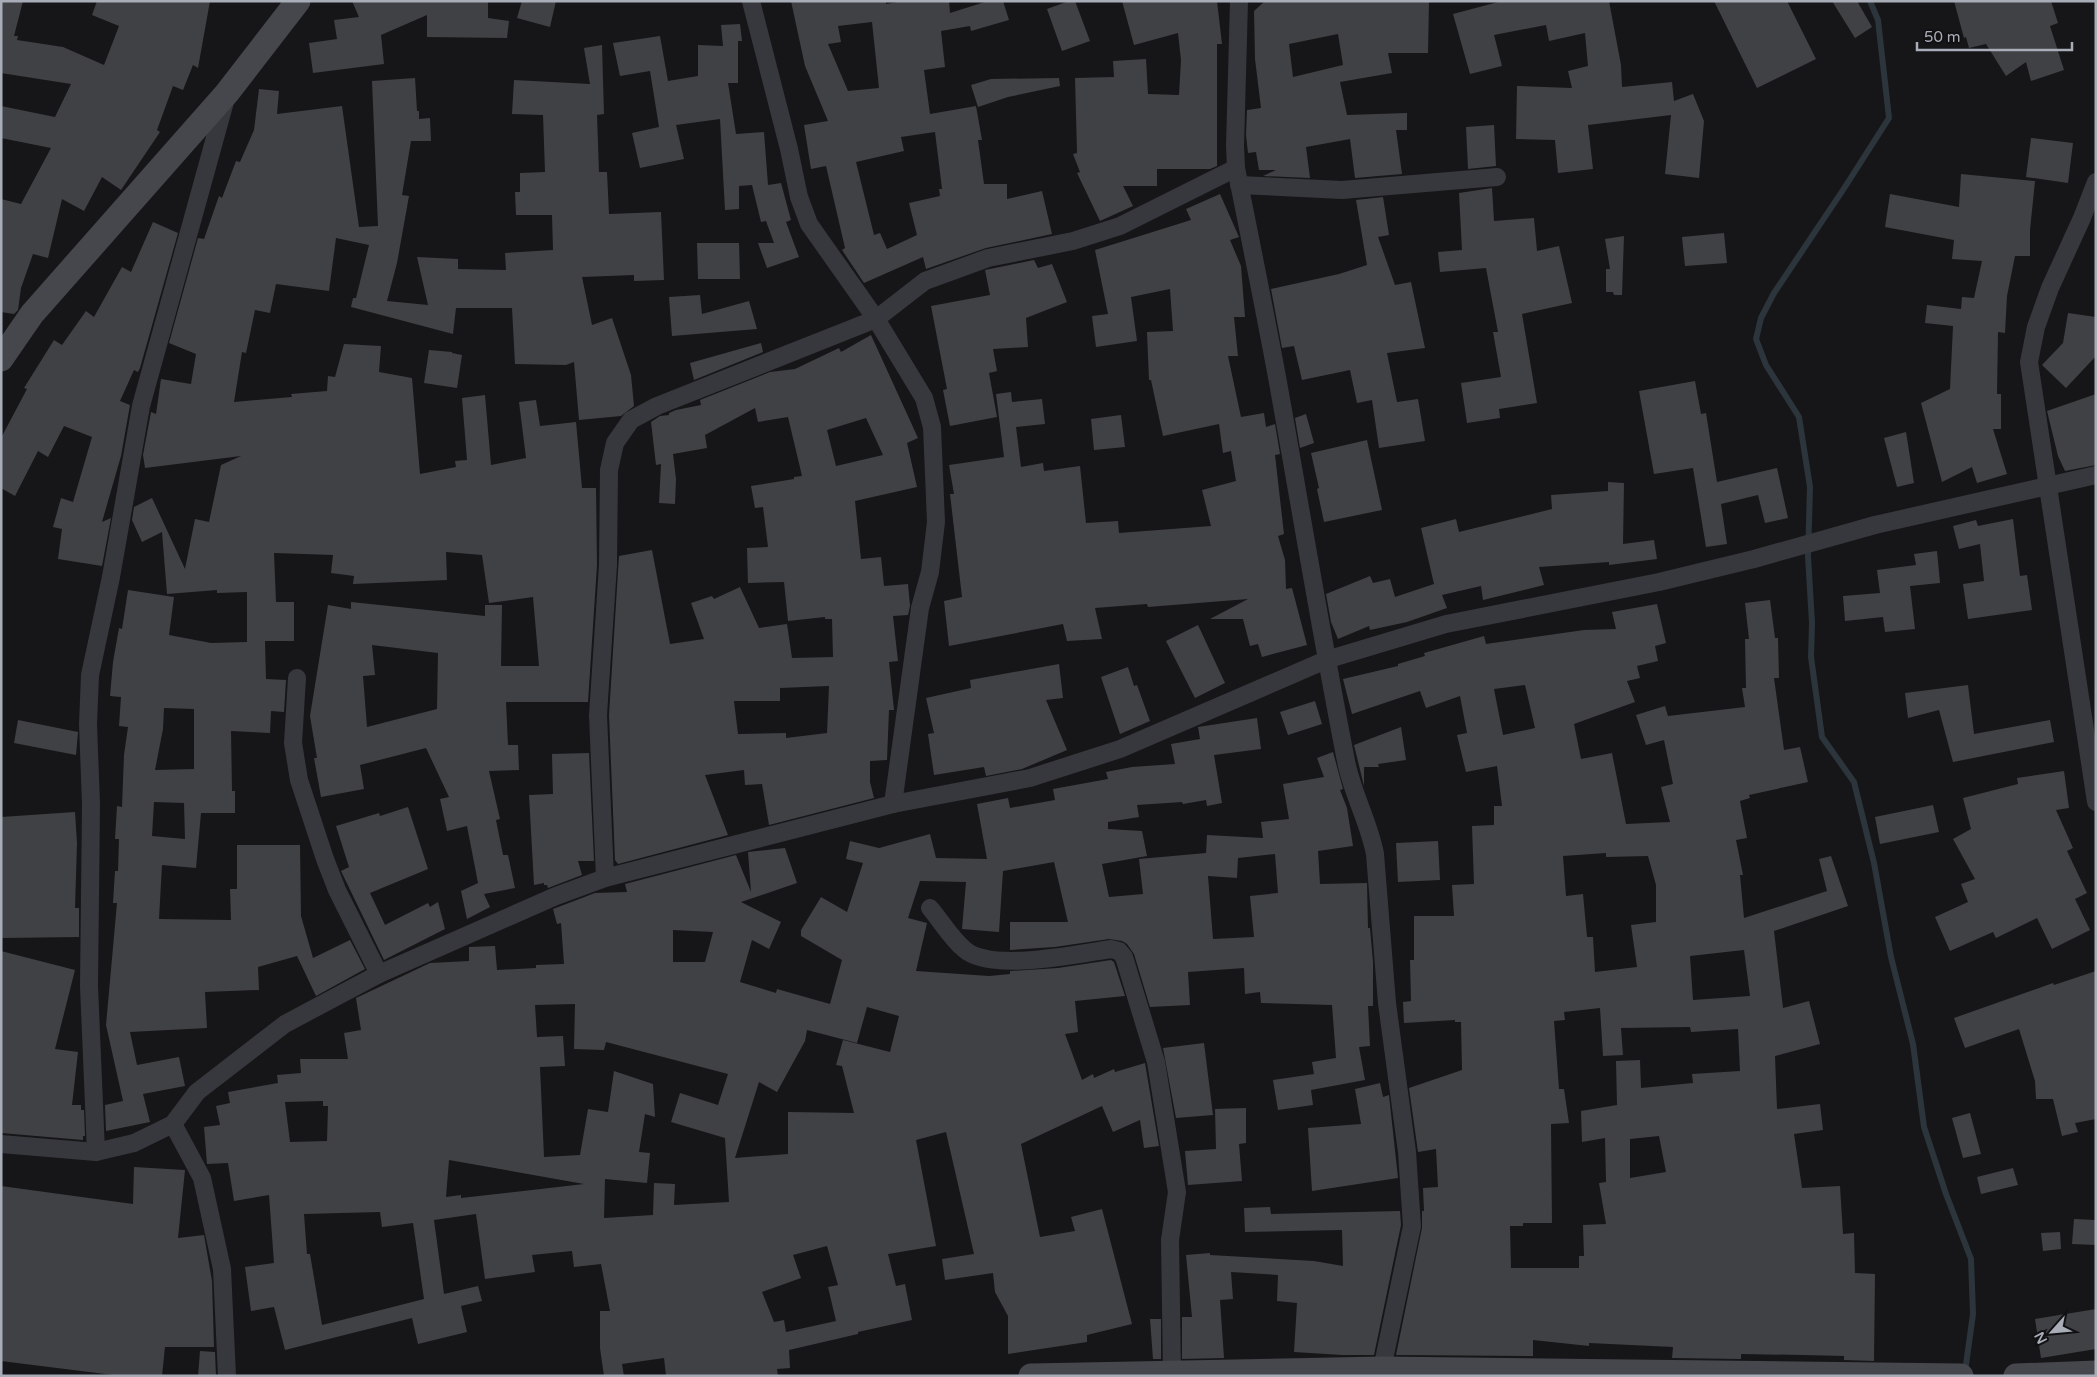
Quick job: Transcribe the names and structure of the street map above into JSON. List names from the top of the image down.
{
  "scale_bar": "50 m",
  "north": "bottom left"
}
